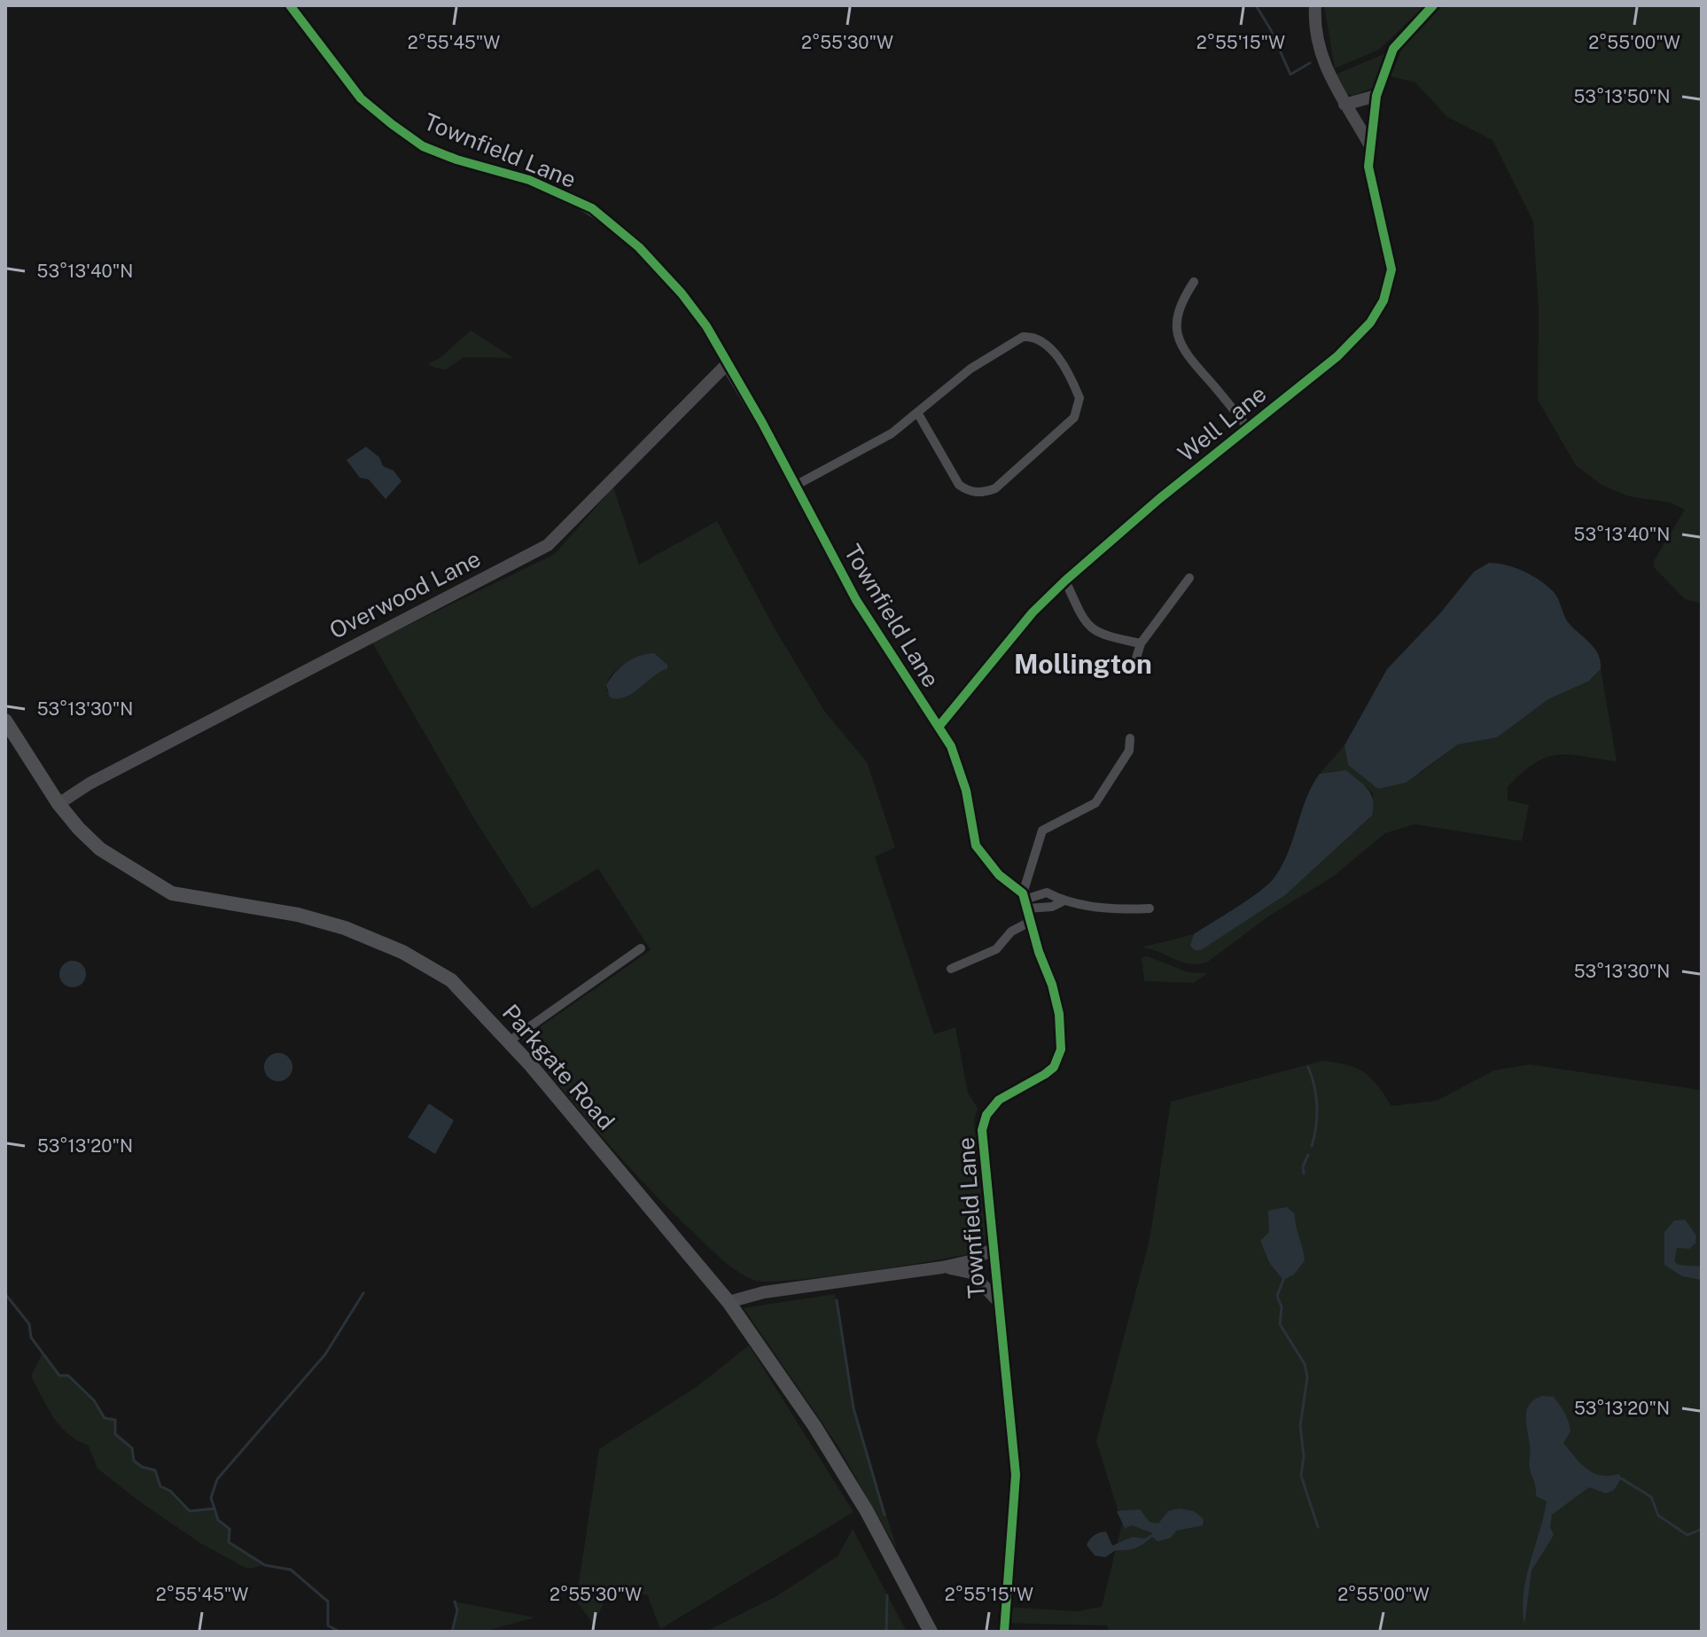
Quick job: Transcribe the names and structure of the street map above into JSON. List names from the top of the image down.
{
  "streets": {
    "main road": ["Parkgate Road"],
    "street": ["Townfield Lane", "Well Lane", "Overwood Lane"]
  },
  "crossings": [
    ["Townfield Lane", "Well Lane"],
    ["Townfield Lane", "Overwood Lane"],
    ["Overwood Lane", "Parkgate Road"]
  ],
  "districts": ["Mollington"],
  "coordinates": [
    "2°55'45\"W",
    "2°55'30\"W",
    "2°55'15\"W",
    "2°55'00\"W",
    "53°13'50\"N",
    "53°13'40\"N",
    "53°13'30\"N",
    "53°13'20\"N"
  ]
}
